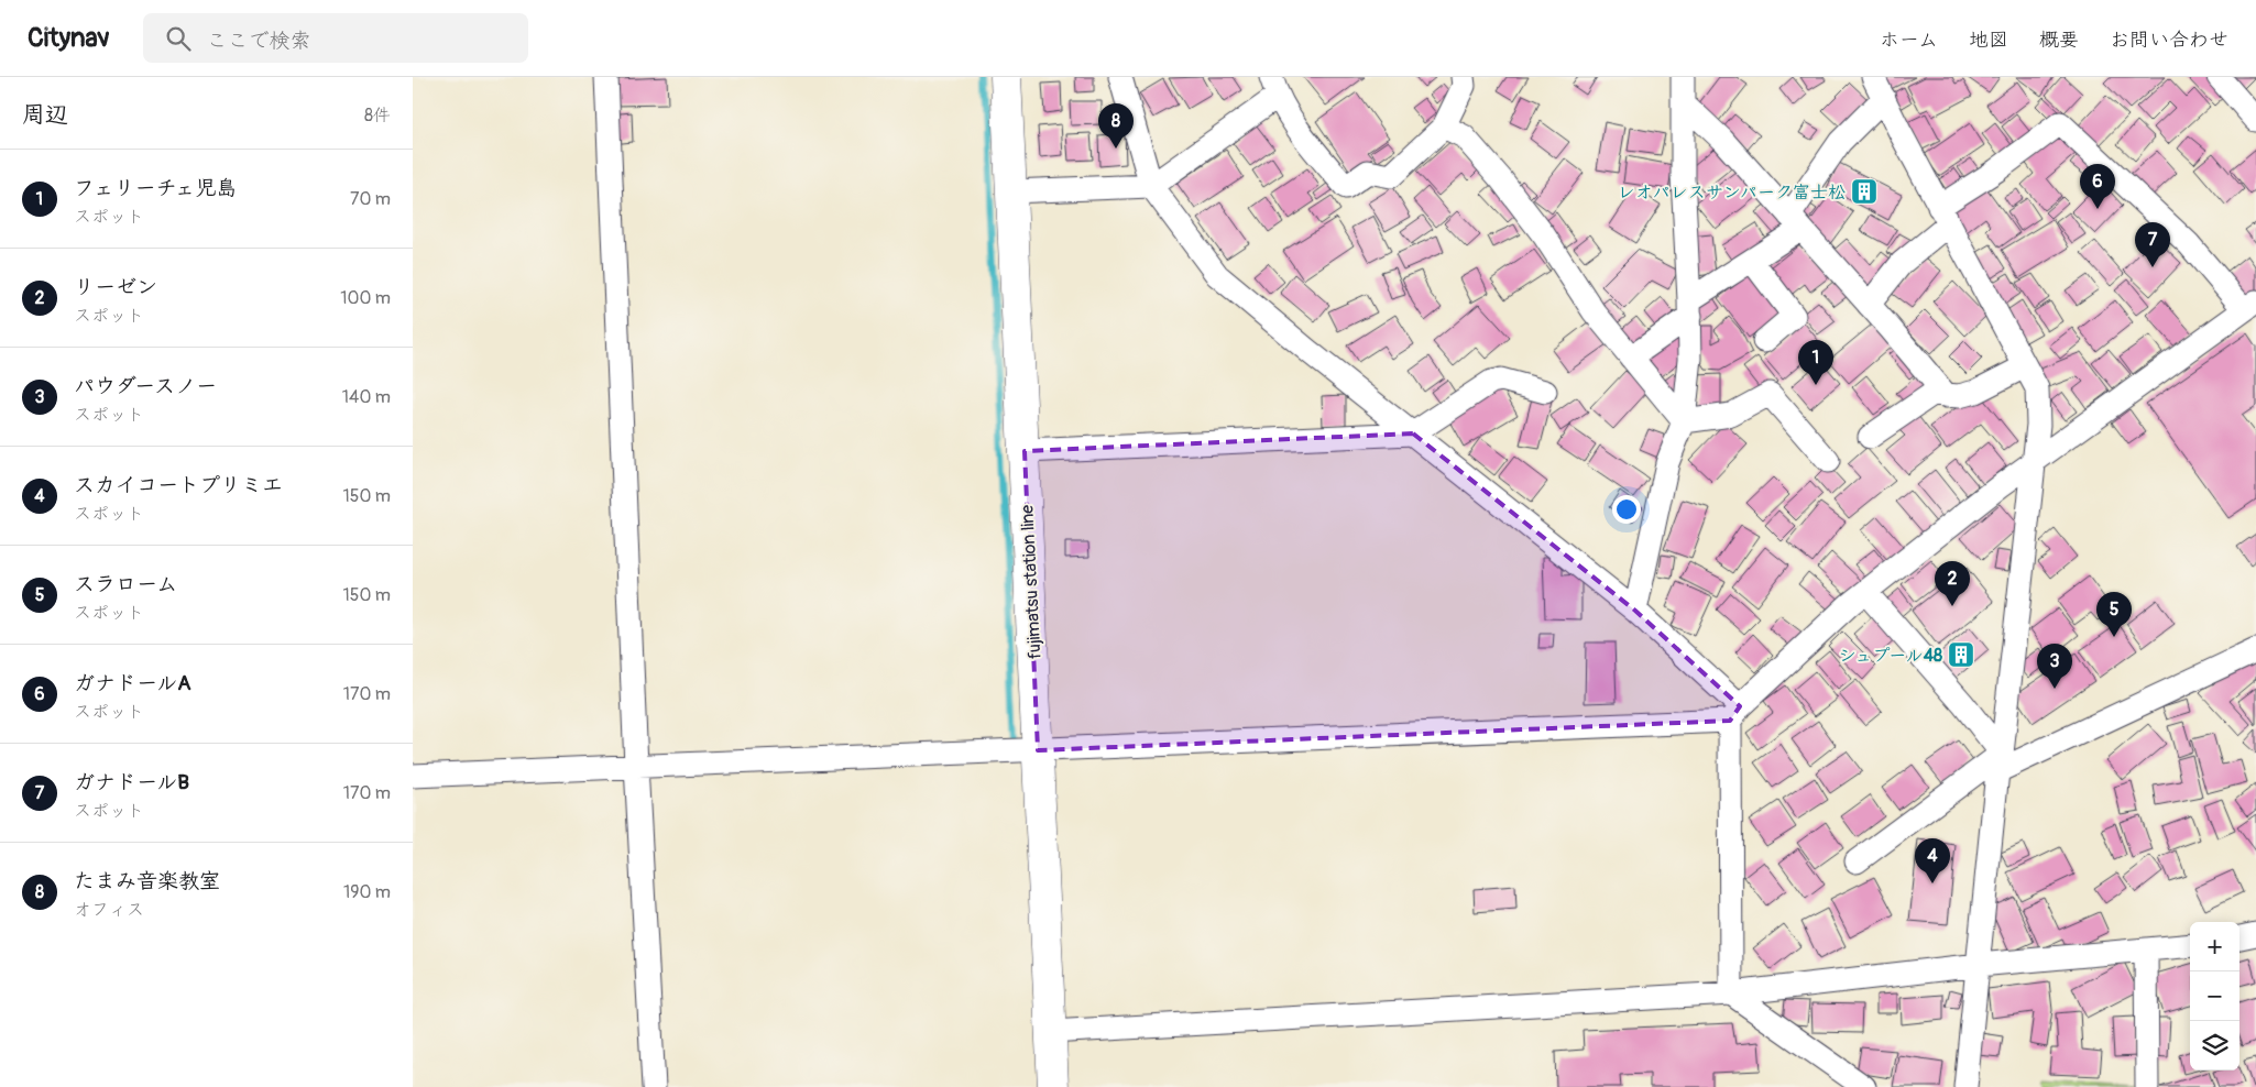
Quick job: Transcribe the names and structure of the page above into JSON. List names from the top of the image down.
{
  "streets": {
    "main road": ["fujimatsu station line"]
  },
  "places": {
    "building": ["レオパレスサンパーク富士松", "シュプール48"]
  },
  "page": {
    "header": "Citynav",
    "search": "ここで検索",
    "nav": [
      "ホーム",
      "地図",
      "概要",
      "お問い合わせ"
    ],
    "heading": ["周辺", "8件"],
    "pins": [
      "8",
      "6",
      "7",
      "1",
      "2",
      "5",
      "3",
      "4"
    ],
    "list": [
      {
        "mark": "1",
        "name": "フェリーチェ児島",
        "note": "スポット",
        "value": "70 m"
      },
      {
        "mark": "2",
        "name": "リーゼン",
        "note": "スポット",
        "value": "100 m"
      },
      {
        "mark": "3",
        "name": "パウダースノー",
        "note": "スポット",
        "value": "140 m"
      },
      {
        "mark": "4",
        "name": "スカイコートプリミエ",
        "note": "スポット",
        "value": "150 m"
      },
      {
        "mark": "5",
        "name": "スラローム",
        "note": "スポット",
        "value": "150 m"
      },
      {
        "mark": "6",
        "name": "ガナドールA",
        "note": "スポット",
        "value": "170 m"
      },
      {
        "mark": "7",
        "name": "ガナドールB",
        "note": "スポット",
        "value": "170 m"
      },
      {
        "mark": "8",
        "name": "たまみ音楽教室",
        "note": "オフィス",
        "value": "190 m"
      }
    ],
    "map_buttons": ["+", "−"]
  }
}
